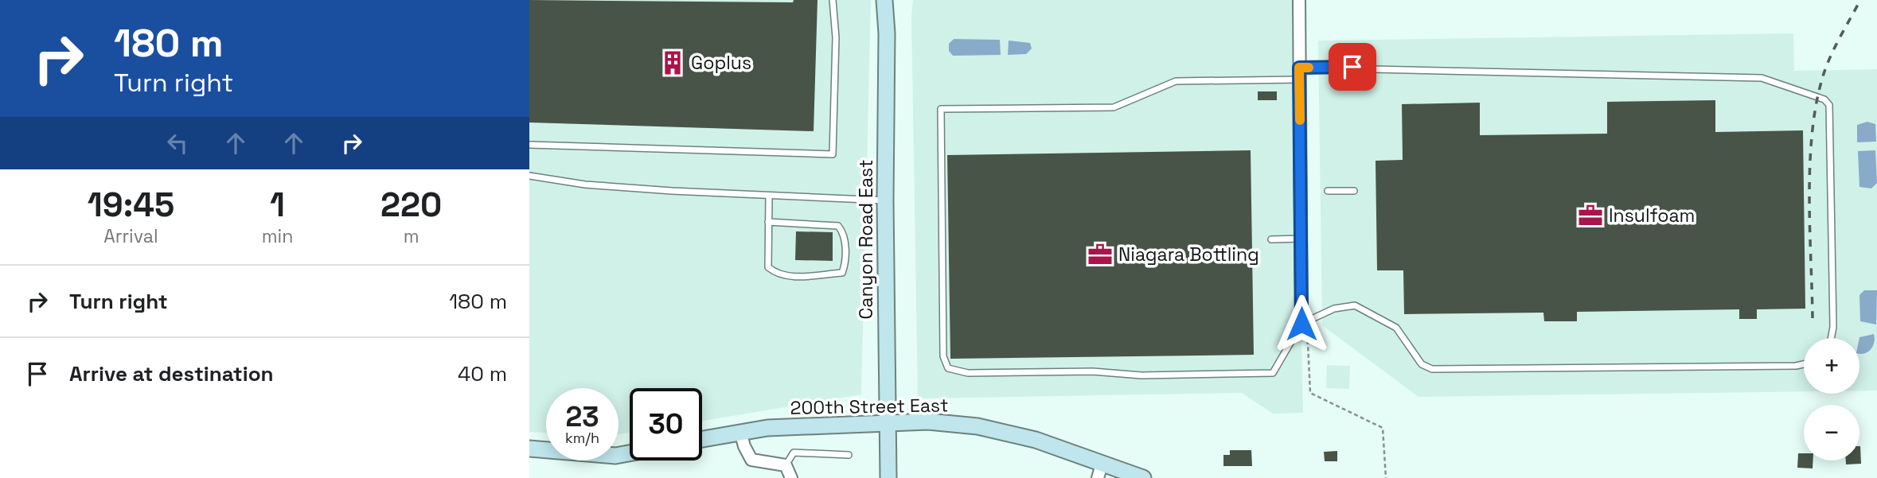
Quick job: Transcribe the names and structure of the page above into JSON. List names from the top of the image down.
{
  "streets": {
    "street": ["Canyon Road East", "200th Street East"]
  },
  "crossings": [
    ["Canyon Road East", "200th Street East"]
  ],
  "places": {
    "building": ["Goplus"],
    "office": ["Insulfoam", "Niagara Bottling"]
  },
  "page": {
    "turn": ["180 m", "Turn right"],
    "eta": [
      "19:45",
      "Arrival",
      "1",
      "min",
      "220",
      "m"
    ],
    "list": [
      {
        "name": "Turn right",
        "value": "180 m"
      },
      {
        "name": "Arrive at destination",
        "value": "40 m"
      }
    ],
    "map_buttons": ["+", "−"],
    "speed": "23 km/h",
    "limit": "30"
  }
}
